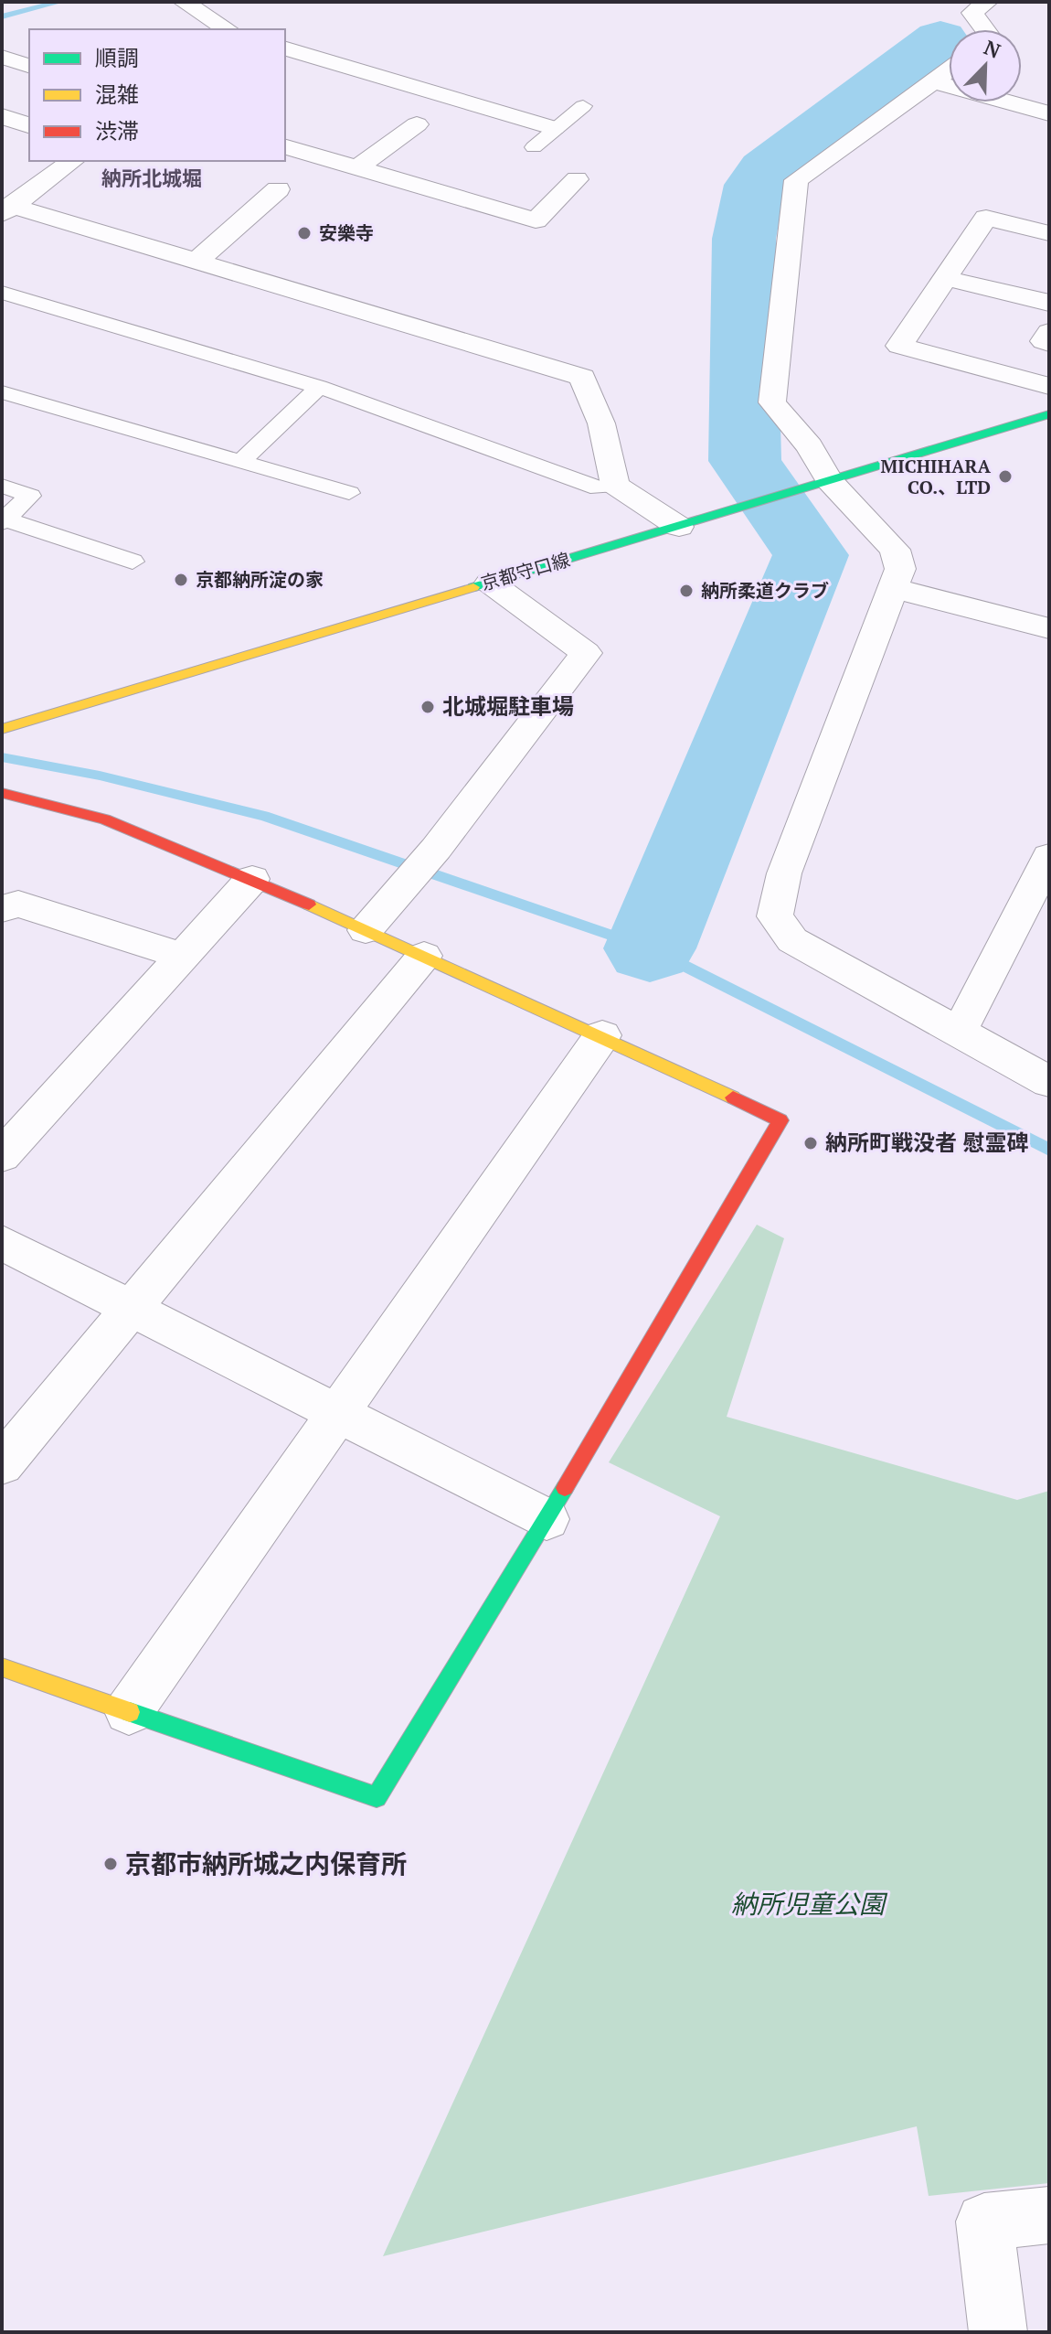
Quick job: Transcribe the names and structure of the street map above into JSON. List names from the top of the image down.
{
  "streets": {
    "street": ["京都守口線"]
  },
  "districts": ["納所北城堀"],
  "parks": ["納所児童公園"],
  "places": [
    "安樂寺",
    "MICHIHARA CO.、LTD",
    "京都納所淀の家",
    "納所柔道クラブ",
    "北城堀駐車場",
    "納所町戦没者 慰霊碑",
    "京都市納所城之内保育所"
  ],
  "legend": ["順調", "混雑", "渋滞"],
  "north": "top right"
}
